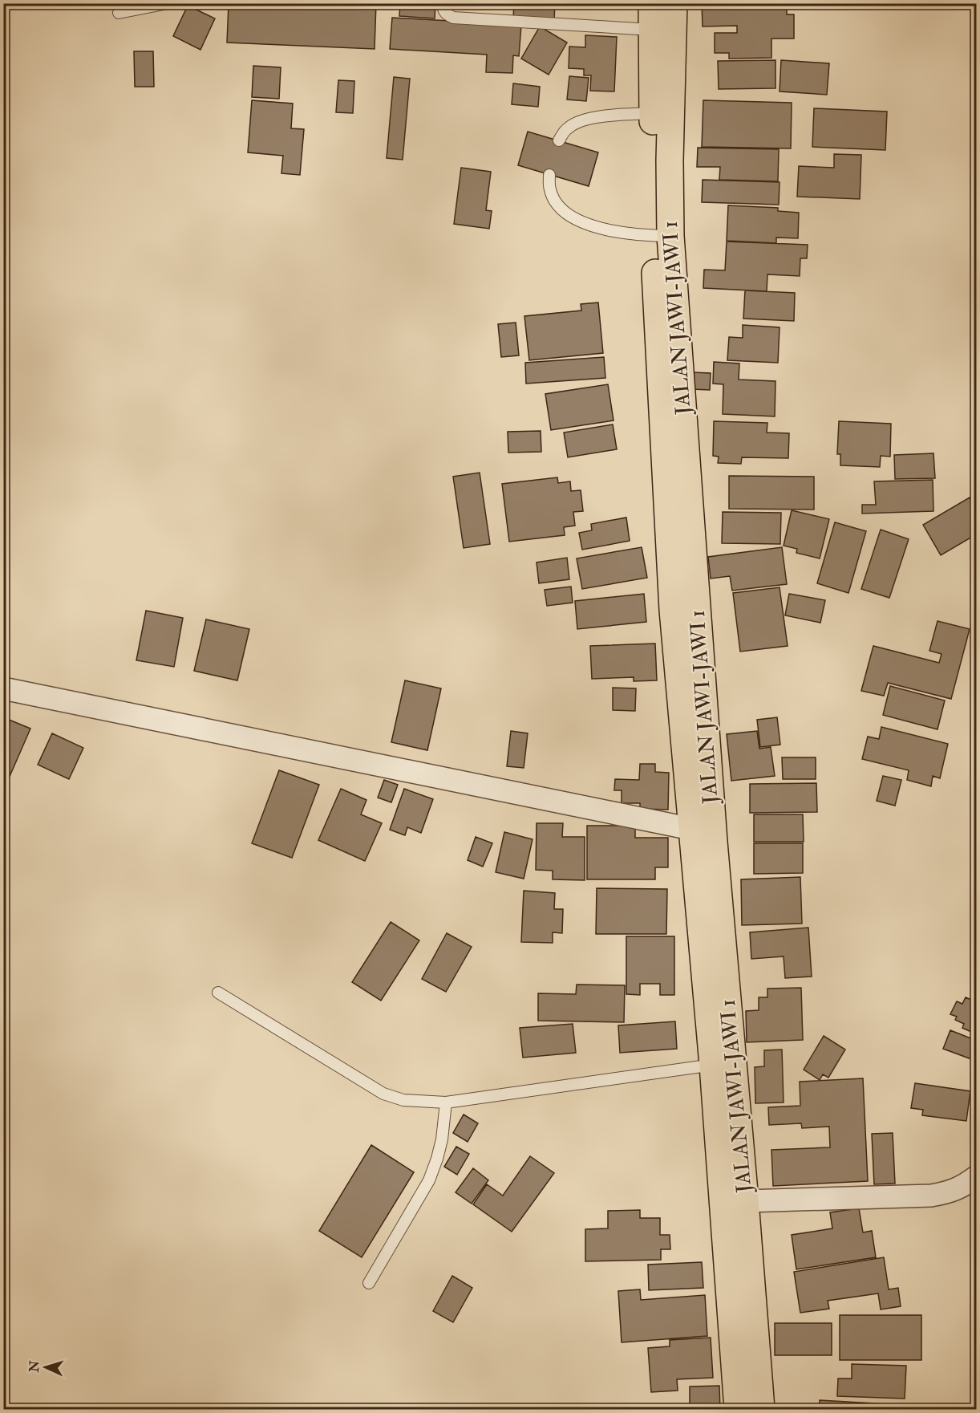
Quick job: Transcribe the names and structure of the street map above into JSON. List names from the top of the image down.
{
  "streets": {
    "highway": ["JALAN JAWI-JAWI 1"]
  },
  "north": "left"
}
